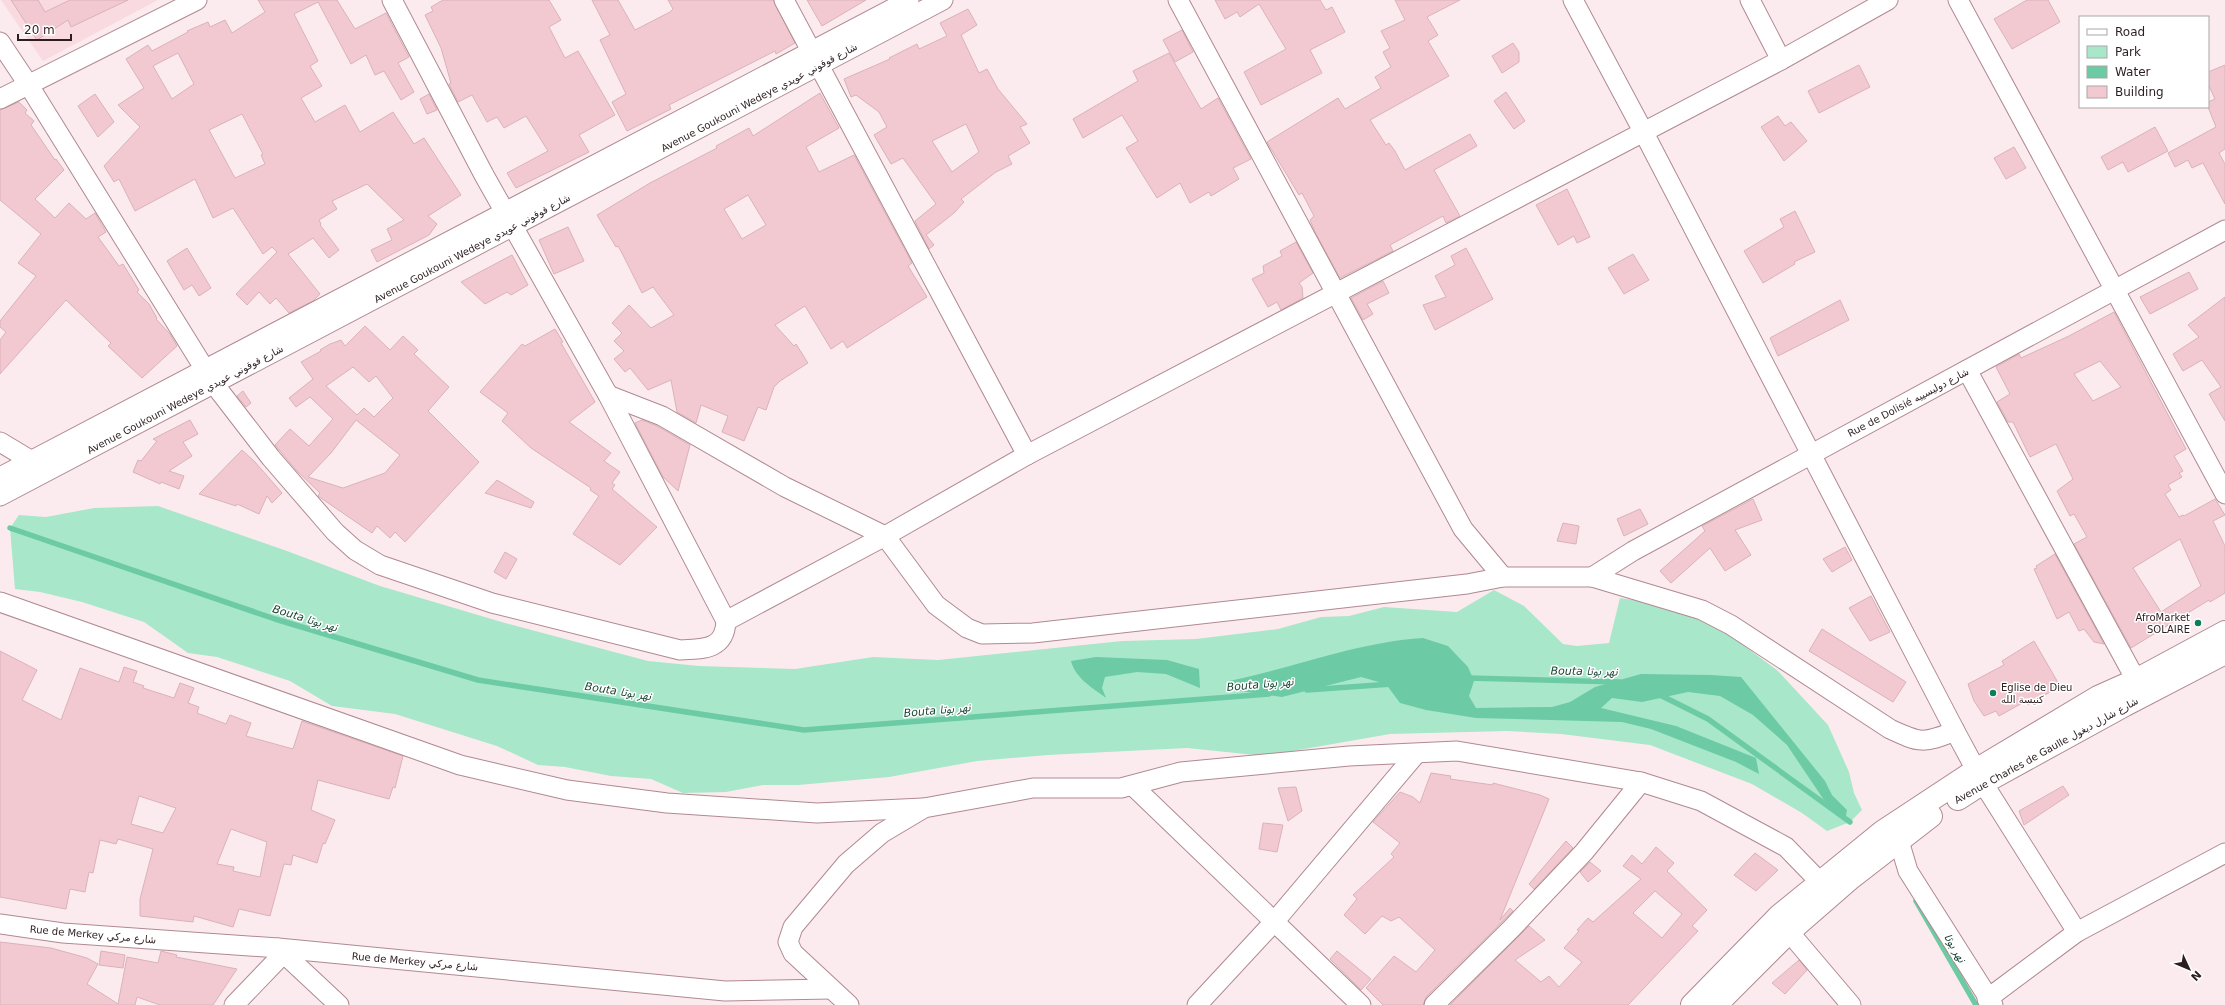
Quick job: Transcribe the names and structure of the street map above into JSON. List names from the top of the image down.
{
  "streets": {
    "main road": ["Avenue Charles de Gaulle شارع شارل ديغول"],
    "street": ["Avenue Goukouni Wedeye شارع قوقوني عويدي", "Rue de Dolisié شارع دوليسييه", "Rue de Merkey شارع مركي"]
  },
  "water": ["Bouta نهر بوتا", "نهر بوتا"],
  "places": ["AfroMarket SOLAIRE", "Eglise de Dieu كنيسة الله"],
  "legend": [
    "Road",
    "Park",
    "Water",
    "Building"
  ],
  "scale_bar": "20 m",
  "north": "bottom right"
}
